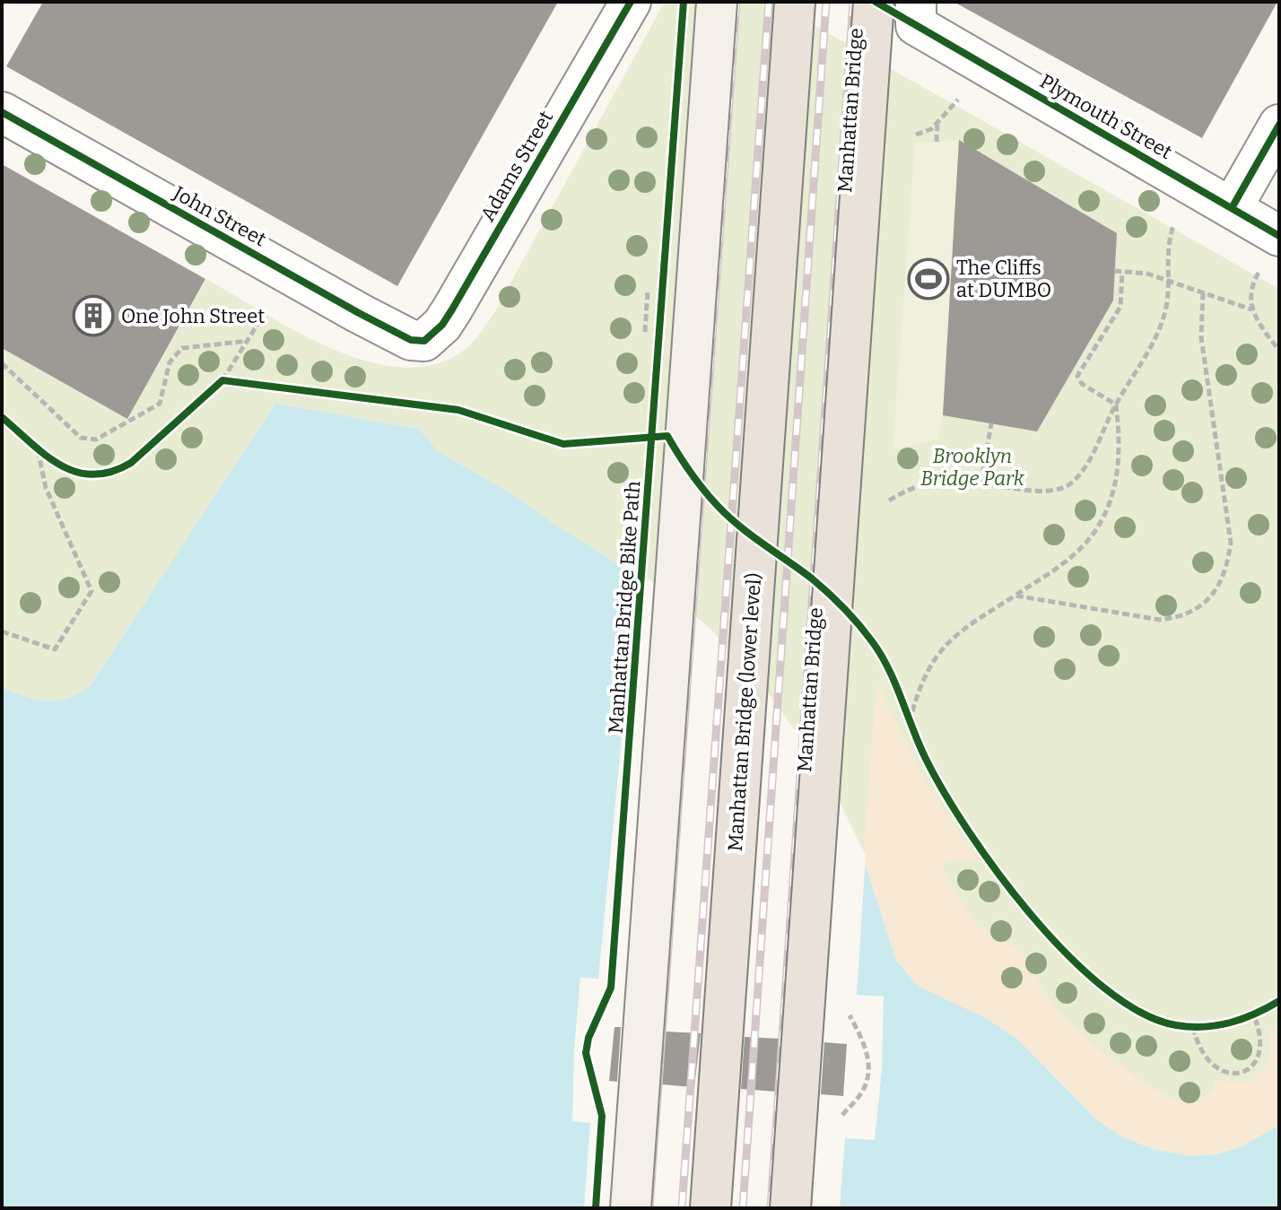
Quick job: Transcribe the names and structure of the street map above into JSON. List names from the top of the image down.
{
  "streets": {
    "main road": ["Manhattan Bridge", "Manhattan Bridge (lower level)"],
    "street": ["Plymouth Street", "Adams Street", "John Street"],
    "cycle path": ["Manhattan Bridge Bike Path"]
  },
  "crossings": [
    ["Adams Street", "John Street"]
  ],
  "parks": ["Brooklyn Bridge Park"],
  "places": {
    "sports": ["The Cliffs at DUMBO"],
    "building": ["One John Street"]
  }
}
